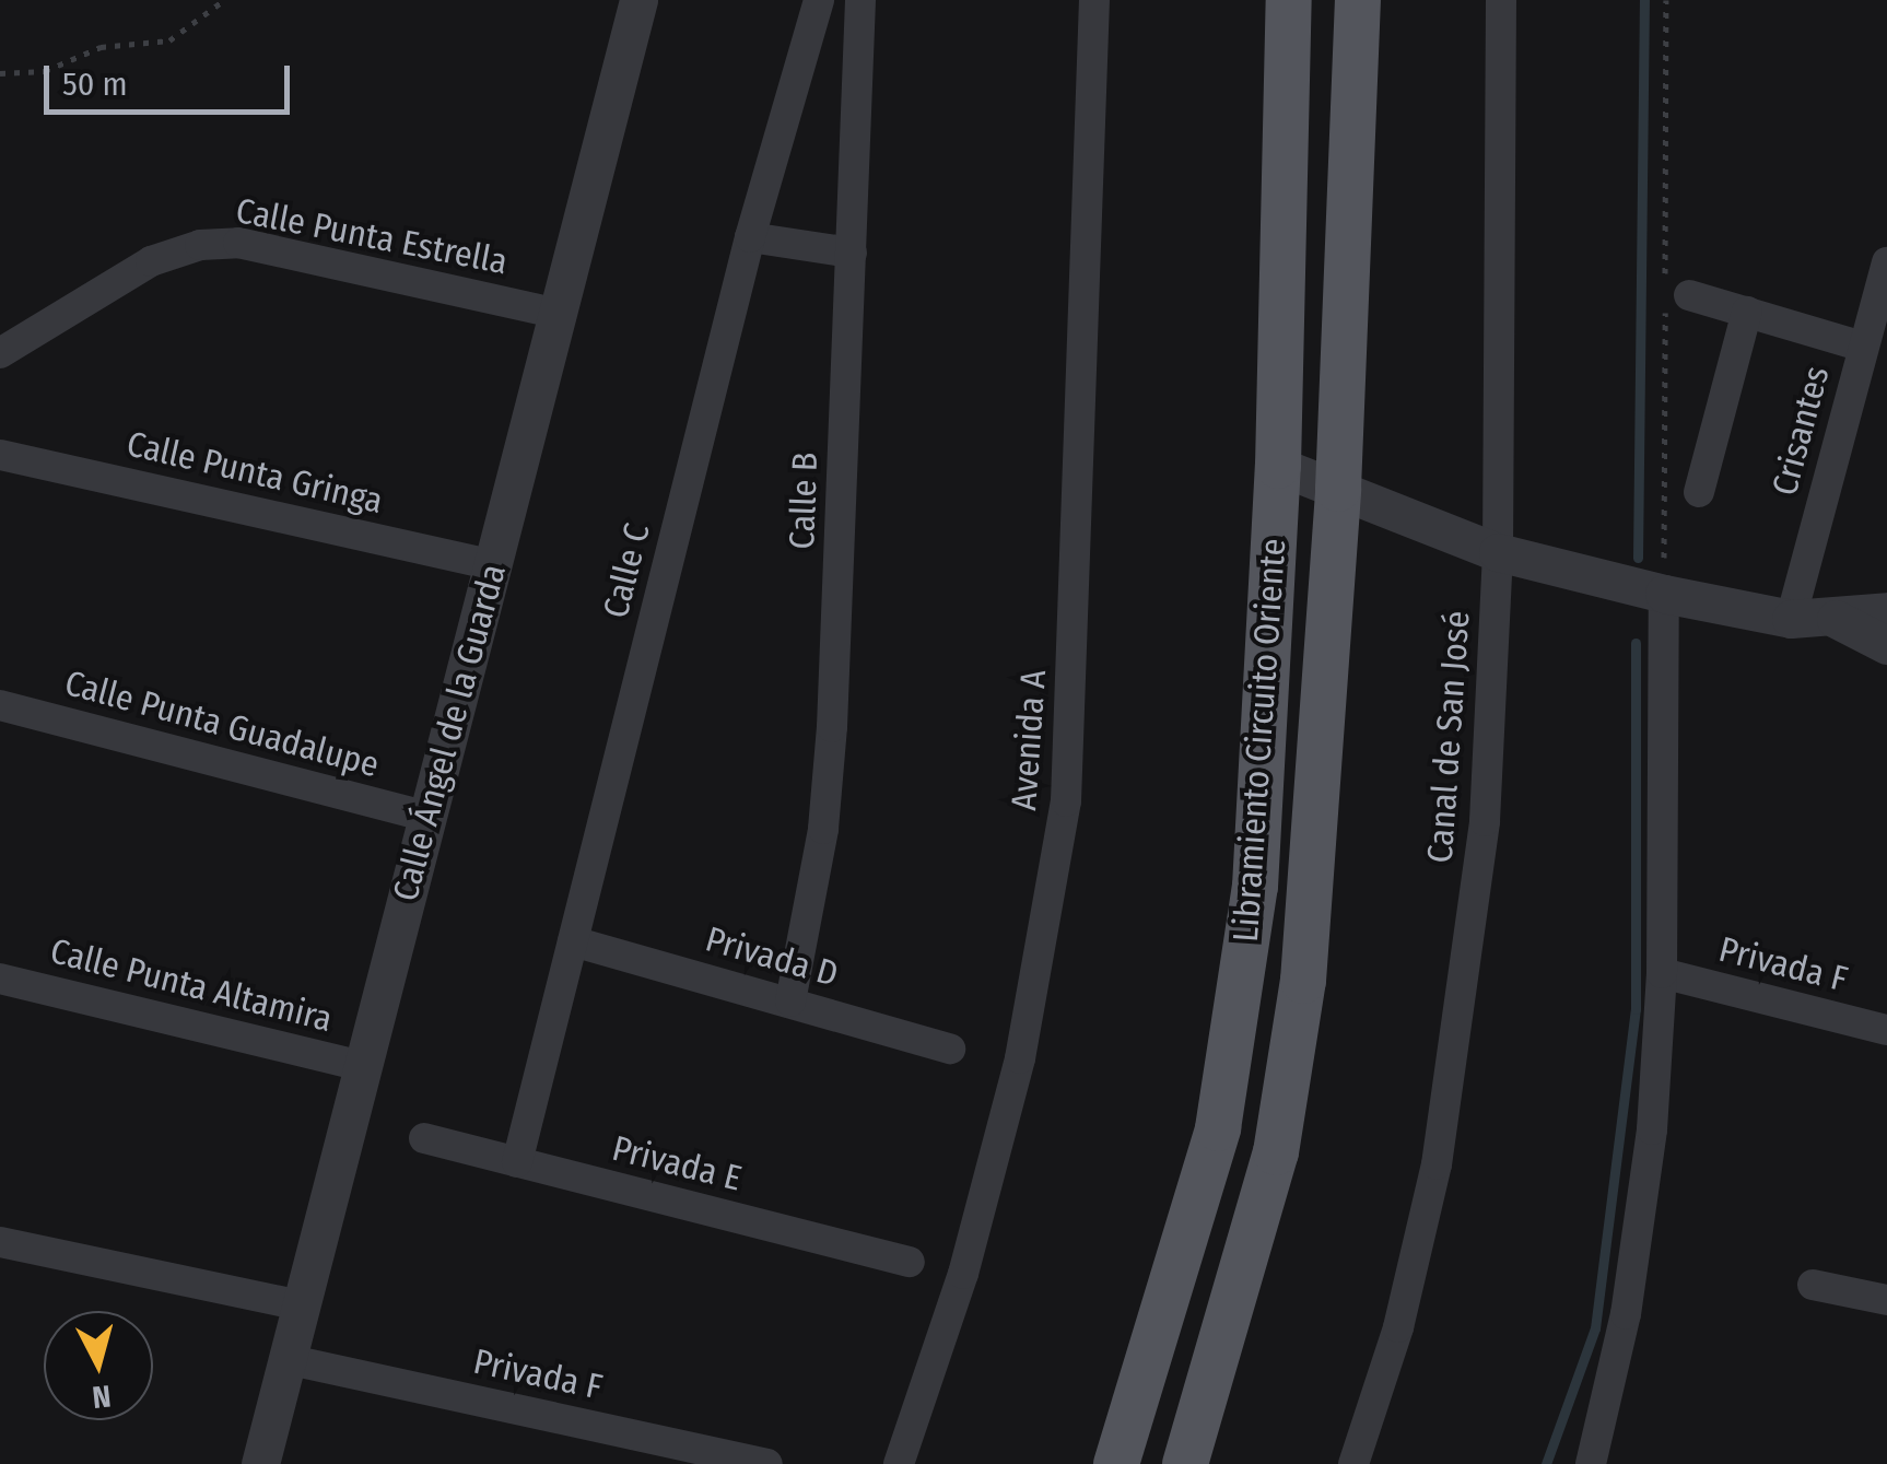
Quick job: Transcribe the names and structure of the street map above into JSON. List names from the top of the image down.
{
  "streets": {
    "main road": ["Libramiento Circuito Oriente"],
    "street": [
      "Calle Punta Estrella",
      "Crisantes",
      "Calle Punta Gringa",
      "Calle B",
      "Calle C",
      "Calle Punta Guadalupe",
      "Calle Ángel de la Guarda",
      "Canal de San José",
      "Avenida A",
      "Privada D",
      "Privada F",
      "Calle Punta Altamira",
      "Privada E"
    ]
  },
  "crossings": [
    ["Calle Punta Estrella", "Calle Ángel de la Guarda"],
    ["Calle Punta Gringa", "Calle Ángel de la Guarda"],
    ["Calle B", "Privada D"],
    ["Calle C", "Privada D"],
    ["Calle C", "Privada E"],
    ["Calle Punta Guadalupe", "Calle Ángel de la Guarda"],
    ["Calle Ángel de la Guarda", "Privada F"],
    ["Calle Ángel de la Guarda", "Calle Punta Altamira"]
  ],
  "scale_bar": "50 m",
  "north": "bottom"
}
